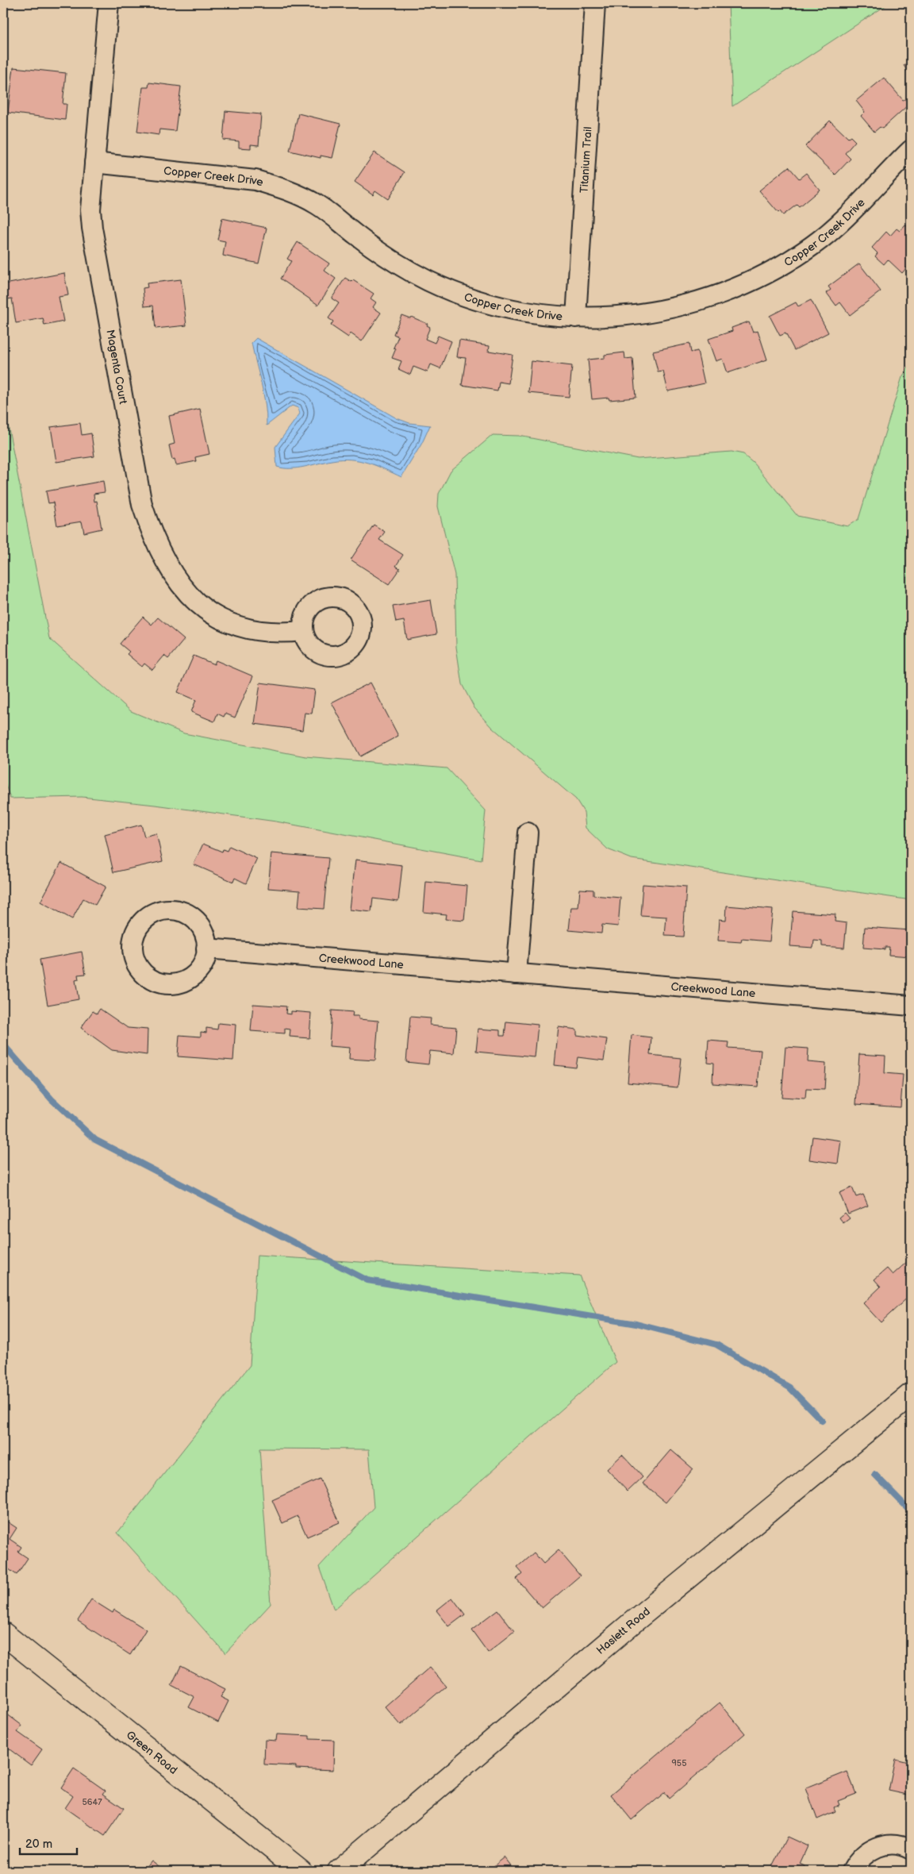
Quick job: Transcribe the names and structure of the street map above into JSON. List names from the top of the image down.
{
  "streets": {
    "street": [
      "Titanium Trail",
      "Copper Creek Drive",
      "Magenta Court",
      "Creekwood Lane",
      "Haslett Road",
      "Green Road"
    ]
  },
  "crossings": [
    ["Titanium Trail", "Copper Creek Drive"],
    ["Copper Creek Drive", "Magenta Court"]
  ],
  "house_numbers": ["955", "5647"],
  "scale_bar": "20 m"
}
